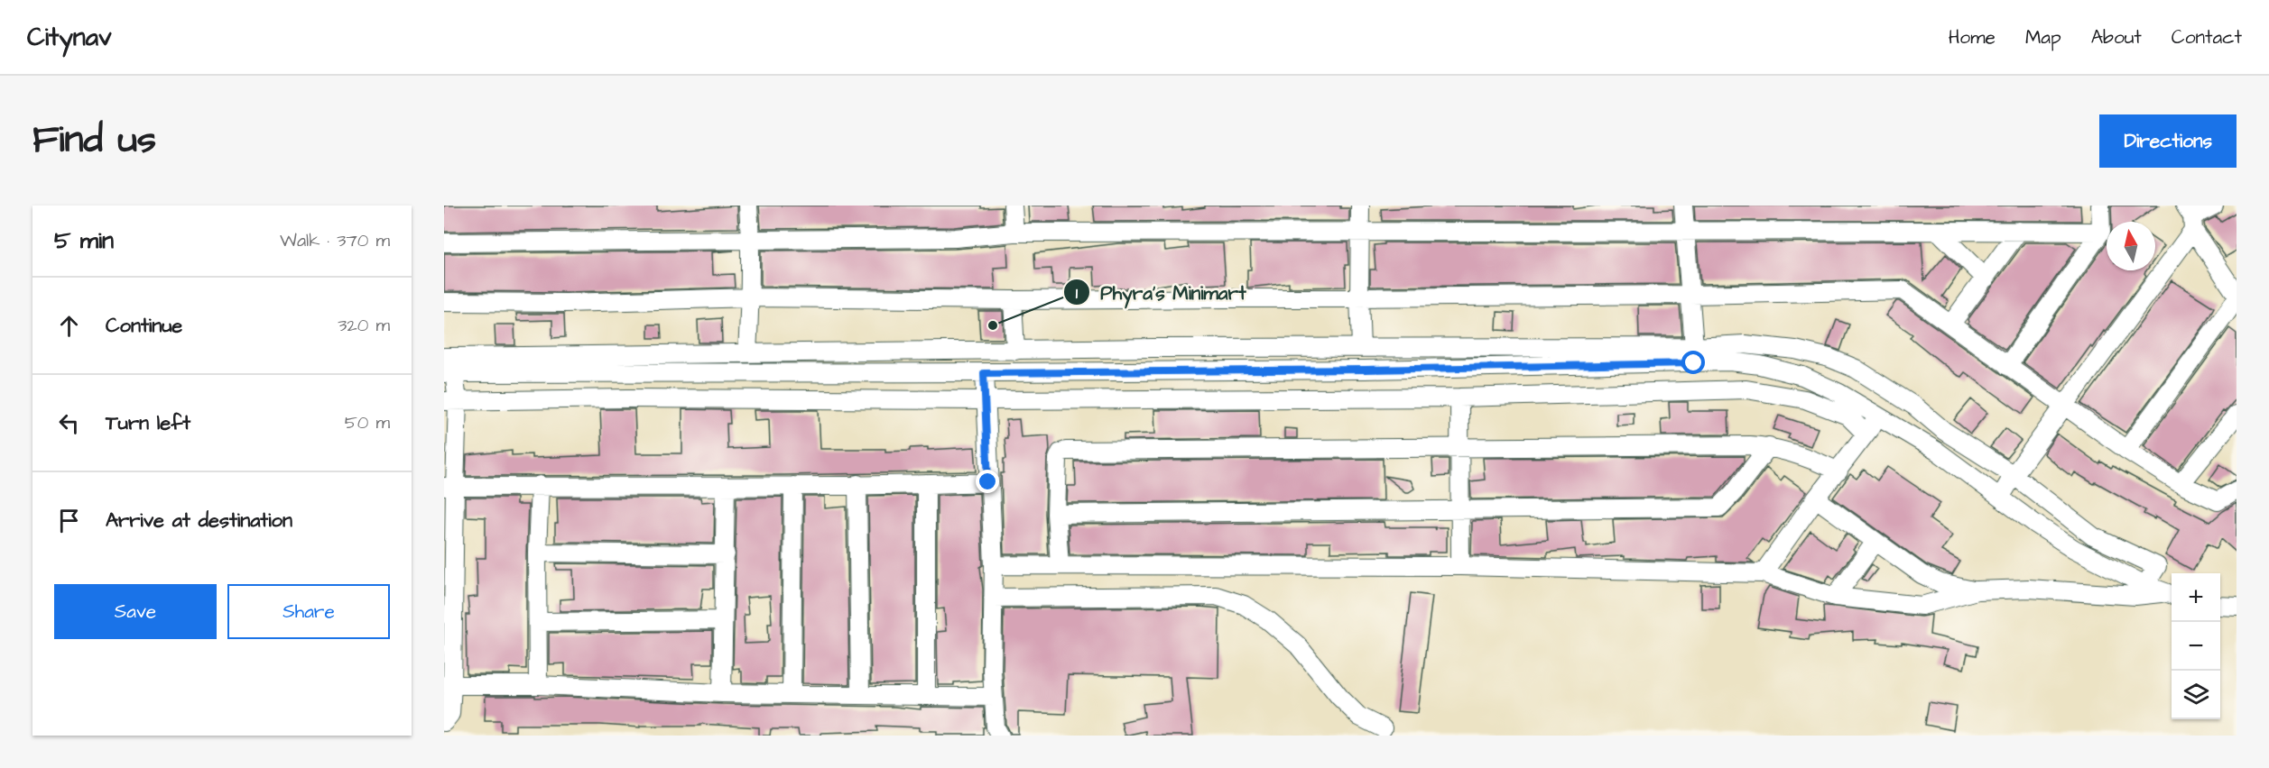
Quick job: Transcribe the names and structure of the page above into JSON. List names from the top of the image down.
{
  "places": ["Phyra's Minimart"],
  "north": "top",
  "page": {
    "header": "Citynav",
    "nav": [
      "Home",
      "Map",
      "About",
      "Contact"
    ],
    "title": "Find us",
    "buttons": [
      "Directions",
      ["Save", "Share"]
    ],
    "heading": ["5 min", "Walk · 370 m"],
    "list": [
      ["Continue", "320 m"],
      ["Turn left", "50 m"],
      "Arrive at destination"
    ],
    "map_buttons": ["+", "−"]
  }
}
